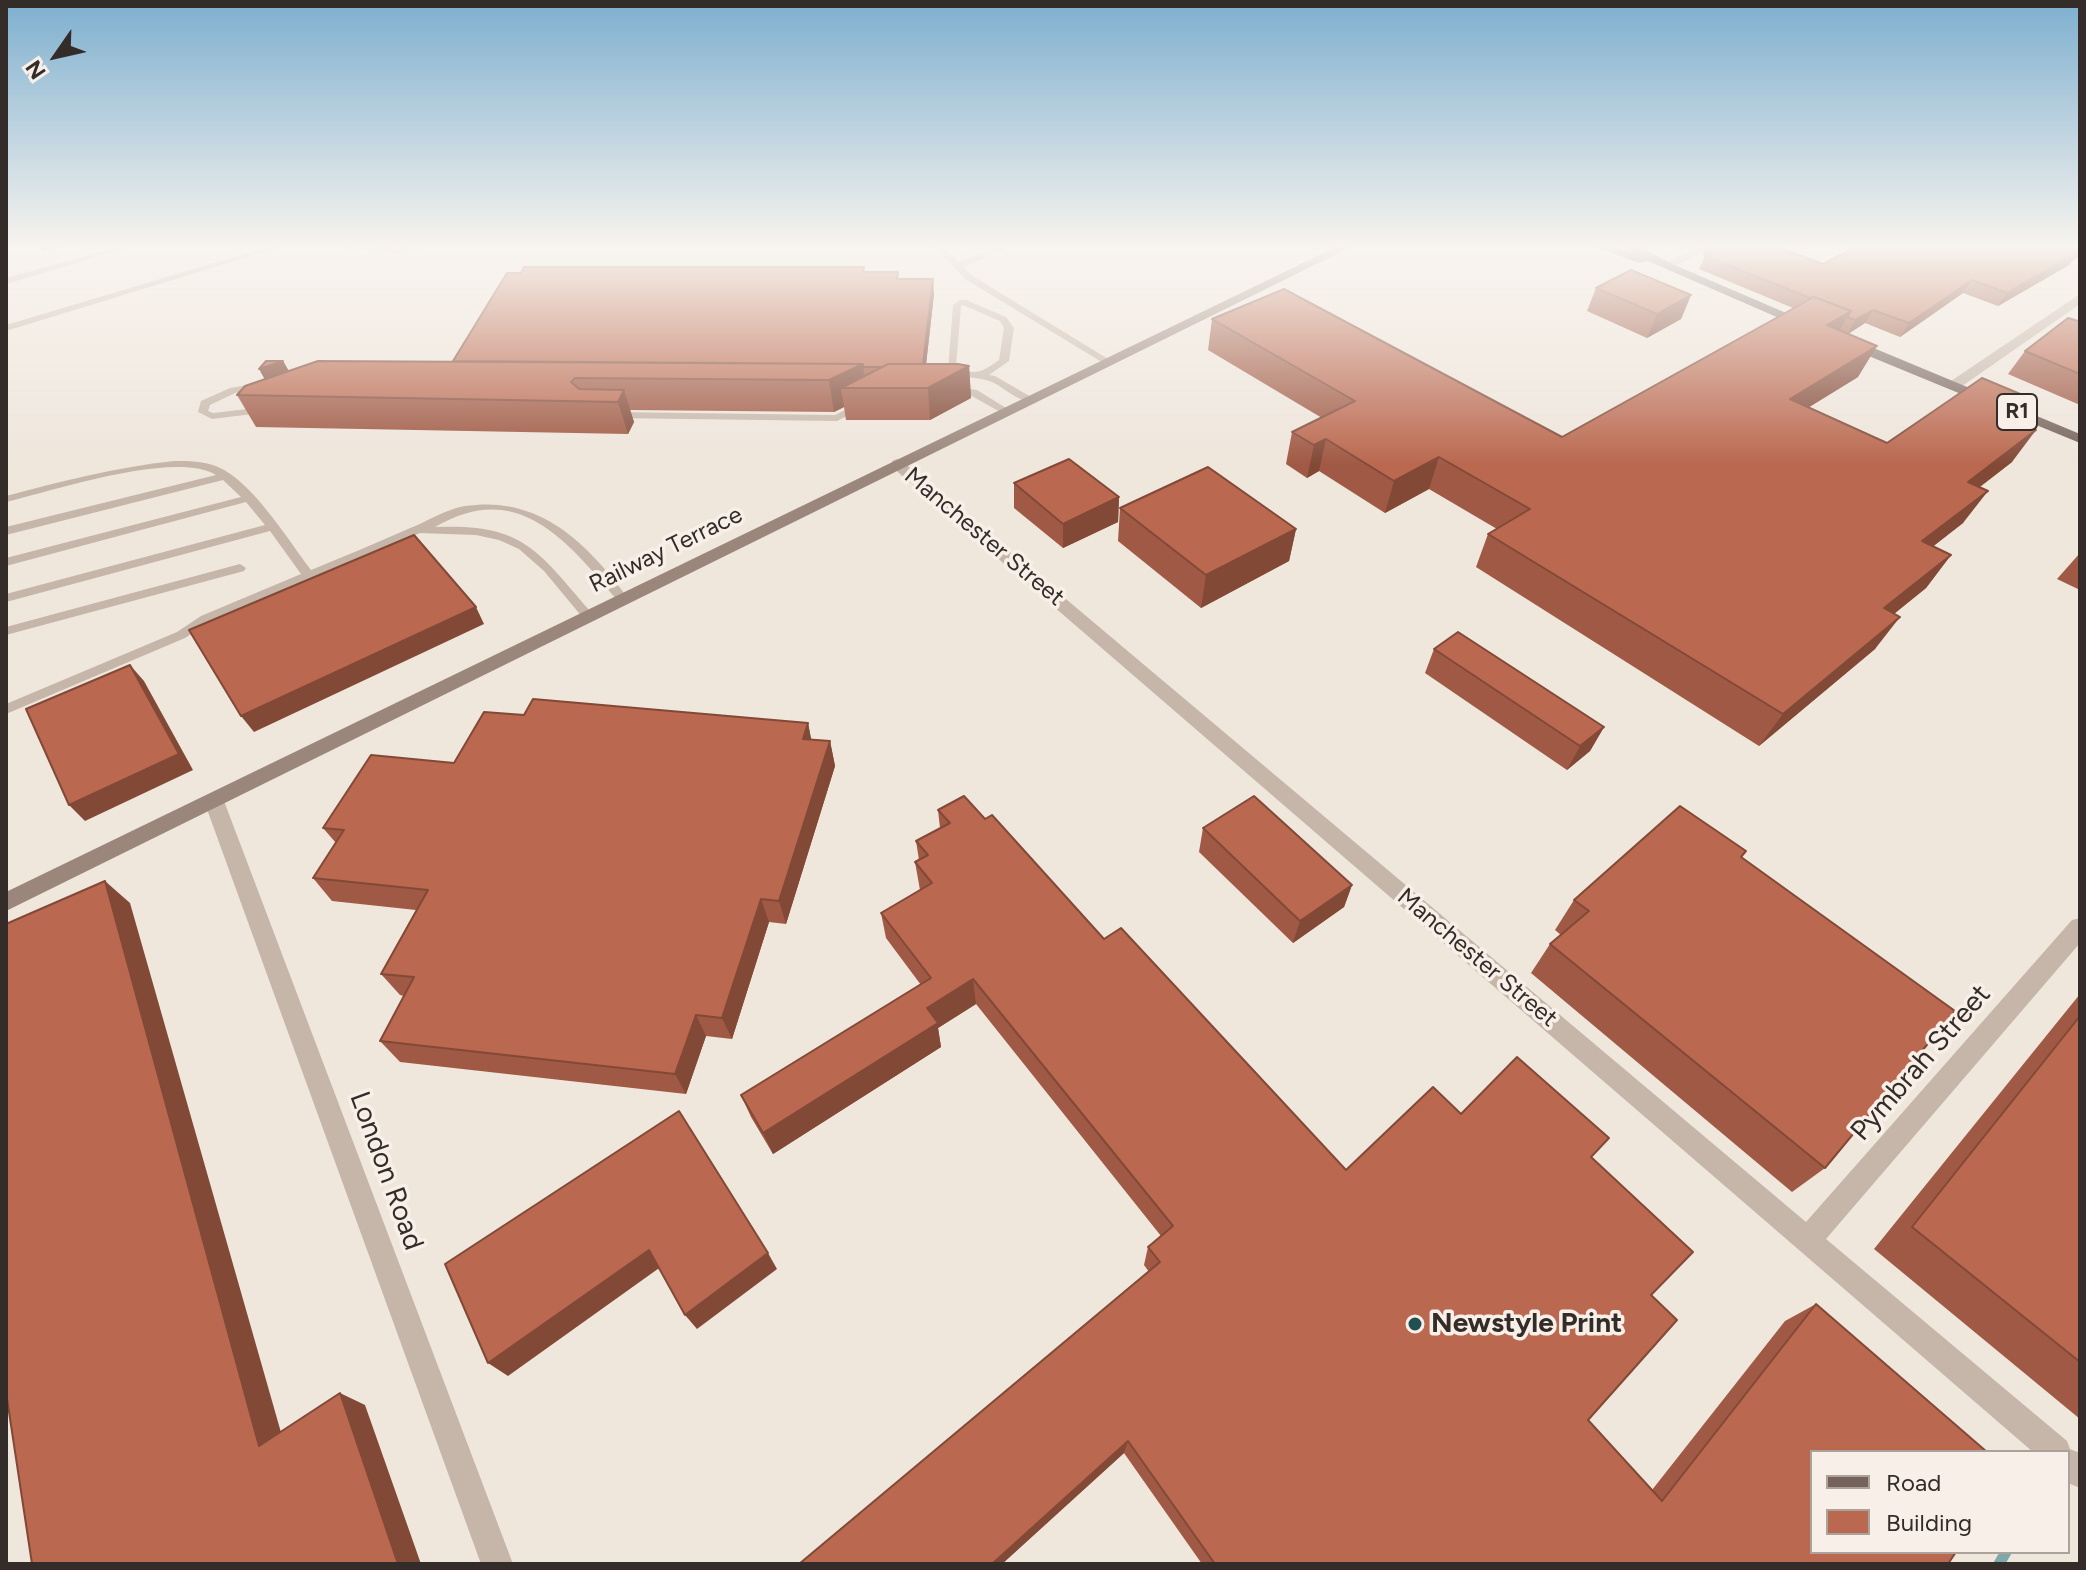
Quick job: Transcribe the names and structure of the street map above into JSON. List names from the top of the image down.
{
  "streets": {
    "main road": ["R1", "Railway Terrace"],
    "street": ["Manchester Street", "Pymbrah Street", "London Road"]
  },
  "crossings": [
    ["Manchester Street", "Railway Terrace"],
    ["Manchester Street", "Pymbrah Street"],
    ["Railway Terrace", "London Road"]
  ],
  "places": ["Newstyle Print"],
  "legend": ["Road", "Building"],
  "north": "bottom left"
}
